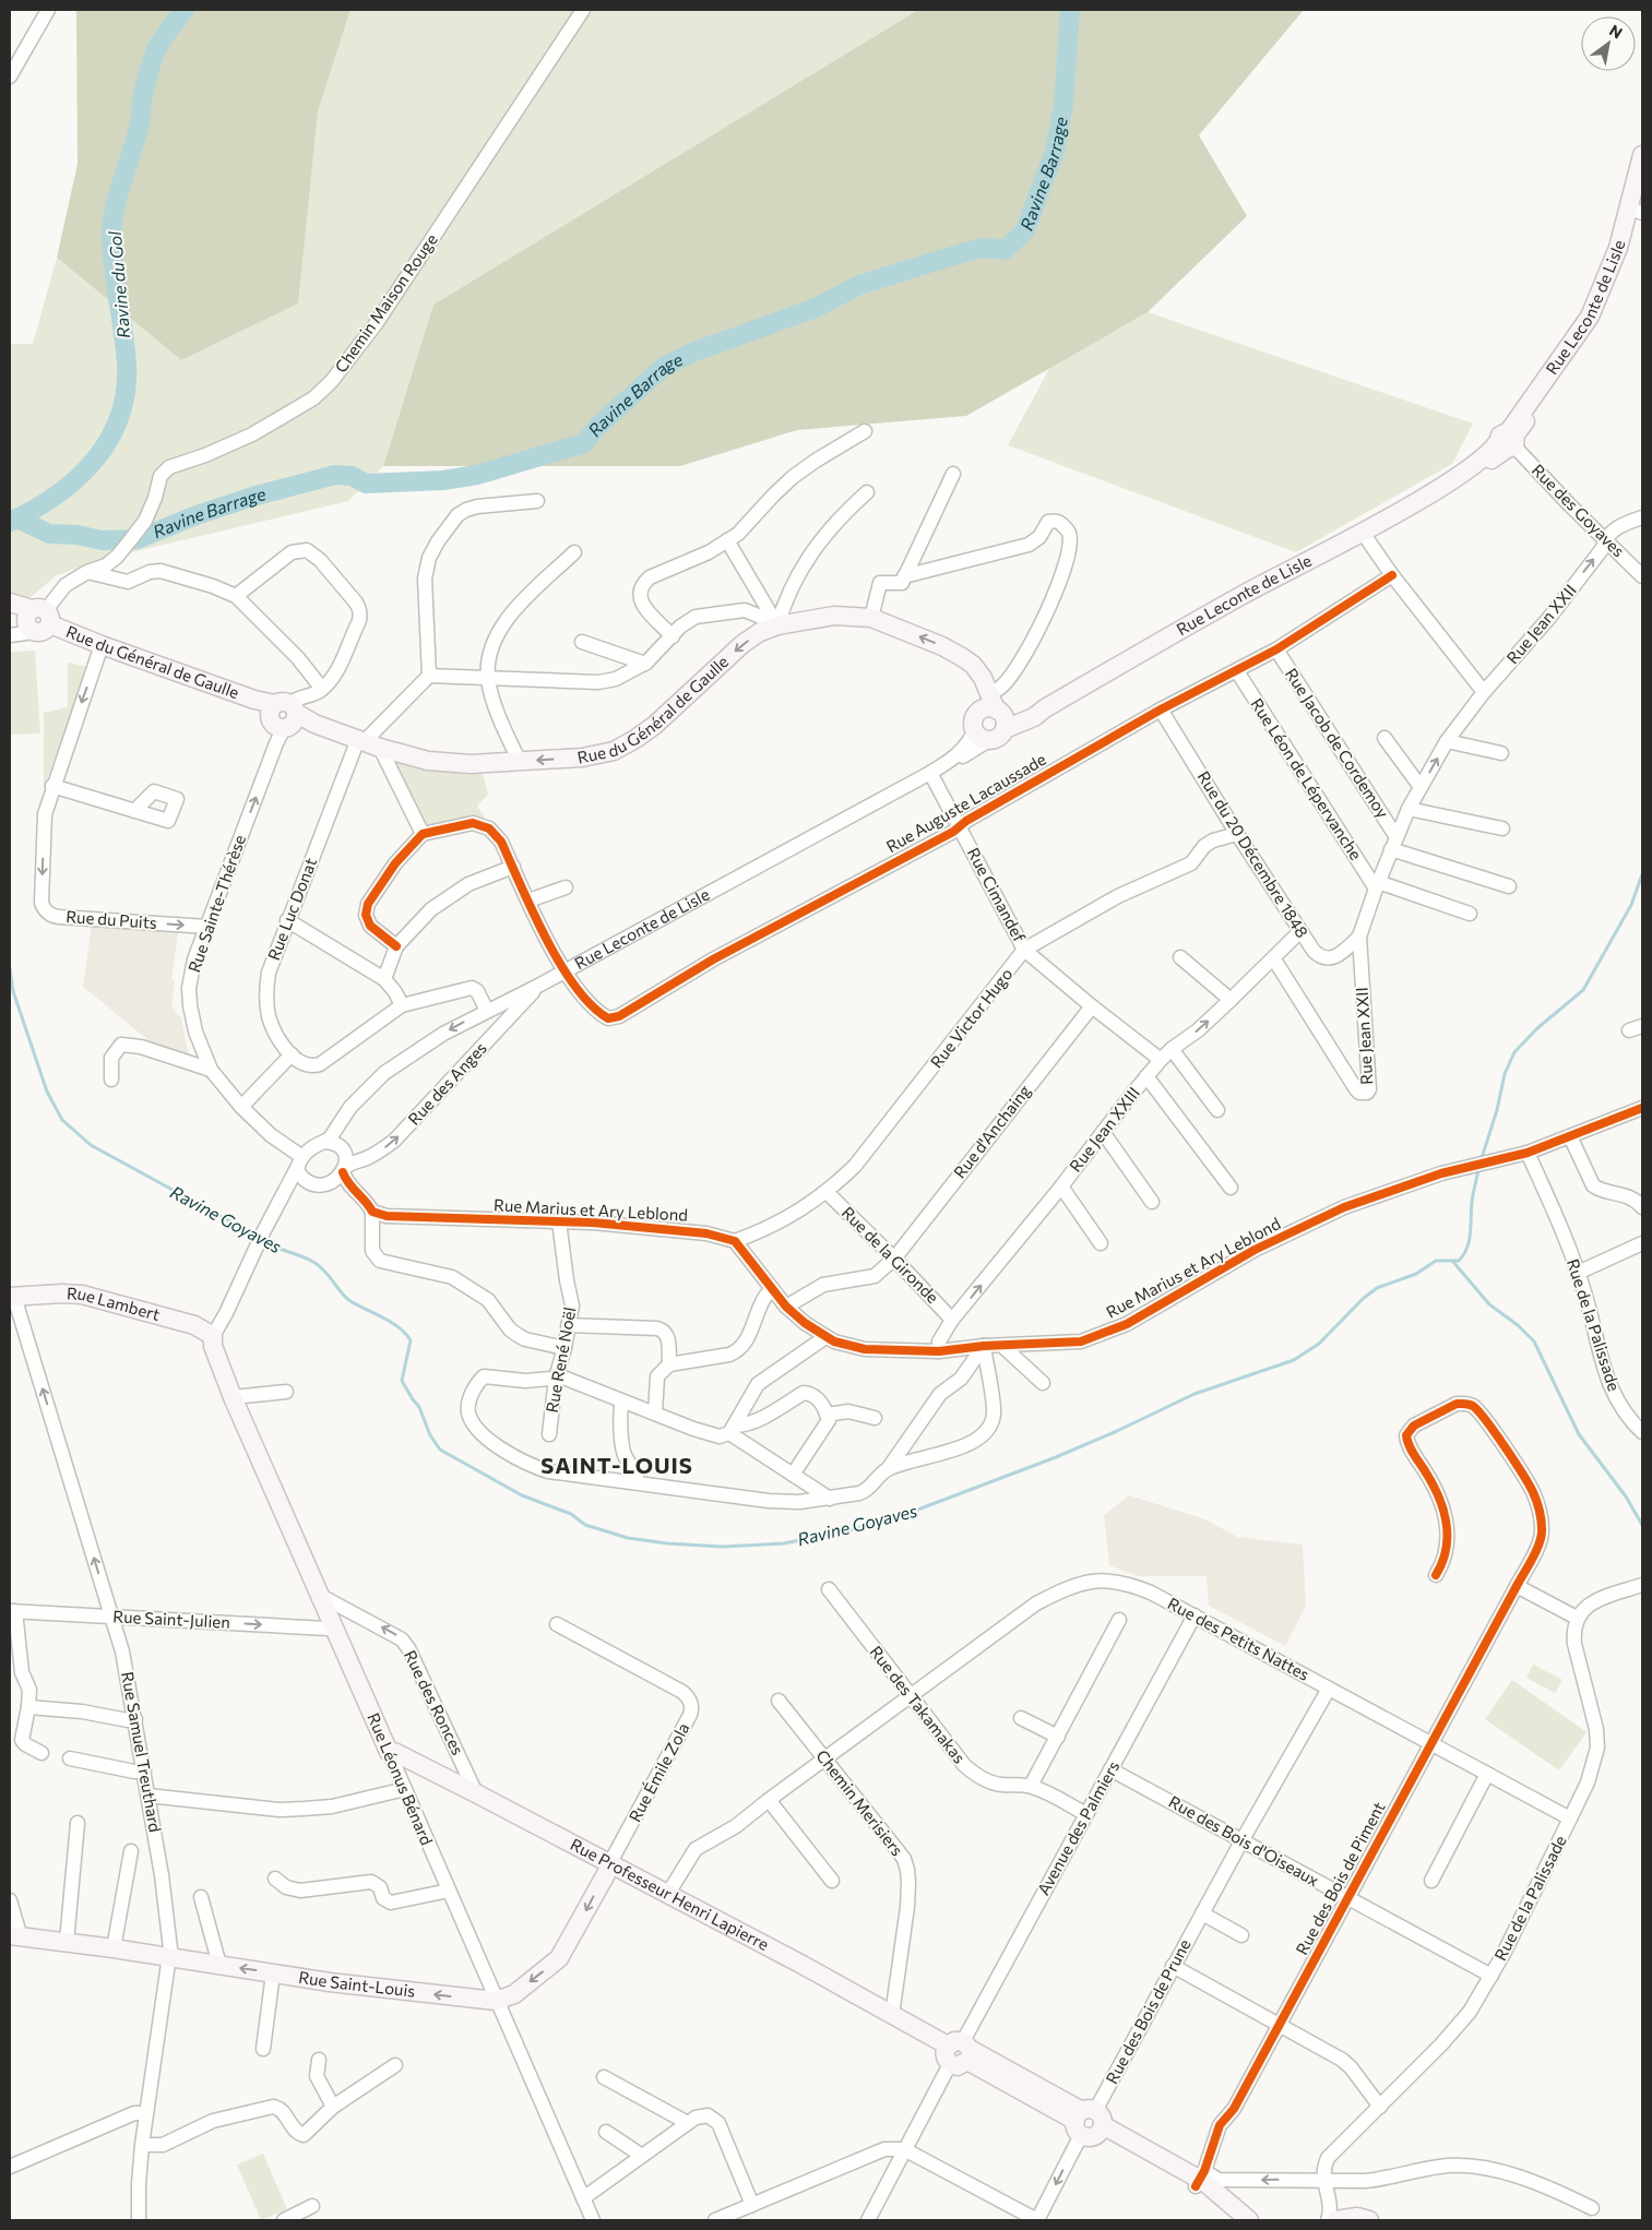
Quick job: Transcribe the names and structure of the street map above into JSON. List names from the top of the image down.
{
  "streets": {
    "main road": [
      "Rue Leconte de Lisle",
      "Rue du Général de Gaulle",
      "Rue Lambert",
      "Rue Léonus Bénard",
      "Rue Professeur Henri Lapierre",
      "Rue Saint-Louis"
    ],
    "street": [
      "Chemin Maison Rouge",
      "Rue des Goyaves",
      "Rue Jean XXII",
      "Rue Jacob de Cordemoy",
      "Rue Léon de Lépervanche",
      "Rue Auguste Lacaussade",
      "Rue du 20 Décembre 1848",
      "Rue Cimandef",
      "Rue Sainte-Thérèse",
      "Rue Luc Donat",
      "Rue du Puits",
      "Rue Victor Hugo",
      "Rue des Anges",
      "Rue Jean XXIII",
      "Rue d'Anchaing",
      "Rue Marius et Ary Leblond",
      "Rue de la Gironde",
      "Rue de la Palissade",
      "Rue René Noël",
      "Rue Saint-Julien",
      "Rue des Petits Nattes",
      "Rue des Ronces",
      "Rue des Takamakas",
      "Rue Samuel Treuthard",
      "Rue Émile Zola",
      "Chemin Merisiers",
      "Avenue des Palmiers",
      "Rue des Bois d'Oiseaux",
      "Rue des Bois de Piment",
      "Rue des Bois de Prune"
    ]
  },
  "crossings": [
    ["Chemin Maison Rouge", "Rue du Général de Gaulle"],
    ["Rue Leconte de Lisle", "Rue des Goyaves"],
    ["Rue Leconte de Lisle", "Rue du Général de Gaulle"],
    ["Rue Leconte de Lisle", "Rue Auguste Lacaussade"],
    ["Rue Leconte de Lisle", "Rue Cimandef"],
    ["Rue Leconte de Lisle", "Rue Sainte-Thérèse"],
    ["Rue Leconte de Lisle", "Rue des Anges"],
    ["Rue Leconte de Lisle", "Rue Marius et Ary Leblond"],
    ["Rue des Goyaves", "Rue Jean XXII"],
    ["Rue Jean XXII", "Rue Jacob de Cordemoy"],
    ["Rue Jean XXII", "Rue Léon de Lépervanche"],
    ["Rue Jean XXII", "Rue du 20 Décembre 1848"],
    ["Rue Jean XXII", "Rue Jean XXIII"],
    ["Rue du Général de Gaulle", "Rue Sainte-Thérèse"],
    ["Rue du Général de Gaulle", "Rue Luc Donat"],
    ["Rue du Général de Gaulle", "Rue du Puits"],
    ["Rue Jacob de Cordemoy", "Rue Auguste Lacaussade"],
    ["Rue Léon de Lépervanche", "Rue Auguste Lacaussade"],
    ["Rue Auguste Lacaussade", "Rue du 20 Décembre 1848"],
    ["Rue Auguste Lacaussade", "Rue Cimandef"],
    ["Rue du 20 Décembre 1848", "Rue Victor Hugo"],
    ["Rue du 20 Décembre 1848", "Rue Jean XXIII"],
    ["Rue Cimandef", "Rue Victor Hugo"],
    ["Rue Cimandef", "Rue Jean XXIII"],
    ["Rue Cimandef", "Rue d'Anchaing"],
    ["Rue Sainte-Thérèse", "Rue du Puits"],
    ["Rue Sainte-Thérèse", "Rue des Anges"],
    ["Rue Sainte-Thérèse", "Rue Marius et Ary Leblond"],
    ["Rue Victor Hugo", "Rue Marius et Ary Leblond"],
    ["Rue Victor Hugo", "Rue de la Gironde"],
    ["Rue des Anges", "Rue Marius et Ary Leblond"],
    ["Rue Jean XXIII", "Rue Marius et Ary Leblond"],
    ["Rue Jean XXIII", "Rue de la Gironde"],
    ["Rue d'Anchaing", "Rue Marius et Ary Leblond"],
    ["Rue d'Anchaing", "Rue de la Gironde"],
    ["Rue Marius et Ary Leblond", "Rue de la Palissade"],
    ["Rue Marius et Ary Leblond", "Rue René Noël"],
    ["Rue Lambert", "Rue Samuel Treuthard"],
    ["Rue Lambert", "Rue Léonus Bénard"],
    ["Rue de la Palissade", "Rue des Petits Nattes"],
    ["Rue de la Palissade", "Rue des Bois d'Oiseaux"],
    ["Rue Saint-Julien", "Rue Samuel Treuthard"],
    ["Rue Saint-Julien", "Rue Léonus Bénard"],
    ["Rue des Petits Nattes", "Rue des Takamakas"],
    ["Rue des Petits Nattes", "Chemin Merisiers"],
    ["Rue des Petits Nattes", "Avenue des Palmiers"],
    ["Rue des Petits Nattes", "Rue des Bois de Piment"],
    ["Rue des Petits Nattes", "Rue Professeur Henri Lapierre"],
    ["Rue des Petits Nattes", "Rue des Bois de Prune"],
    ["Rue des Ronces", "Rue Léonus Bénard"],
    ["Rue des Ronces", "Rue Professeur Henri Lapierre"],
    ["Rue des Takamakas", "Avenue des Palmiers"],
    ["Rue Samuel Treuthard", "Rue Saint-Louis"],
    ["Rue Émile Zola", "Rue Professeur Henri Lapierre"],
    ["Rue Léonus Bénard", "Rue Professeur Henri Lapierre"],
    ["Rue Léonus Bénard", "Rue Saint-Louis"],
    ["Chemin Merisiers", "Rue Professeur Henri Lapierre"],
    ["Avenue des Palmiers", "Rue des Bois d'Oiseaux"],
    ["Avenue des Palmiers", "Rue Professeur Henri Lapierre"],
    ["Rue des Bois d'Oiseaux", "Rue des Bois de Piment"],
    ["Rue des Bois d'Oiseaux", "Rue des Bois de Prune"],
    ["Rue des Bois de Piment", "Rue Professeur Henri Lapierre"],
    ["Rue Professeur Henri Lapierre", "Rue des Bois de Prune"]
  ],
  "one_way": [
    "Rue Sainte-Thérèse",
    "Rue des Anges",
    "Rue Jean XXIII",
    "Rue Saint-Julien",
    "Rue des Ronces",
    "Rue Samuel Treuthard",
    "Rue Saint-Louis"
  ],
  "districts": ["SAINT-LOUIS"],
  "water": ["Ravine Barrage", "Ravine du Gol", "Ravine Goyaves"],
  "north": "top right"
}
